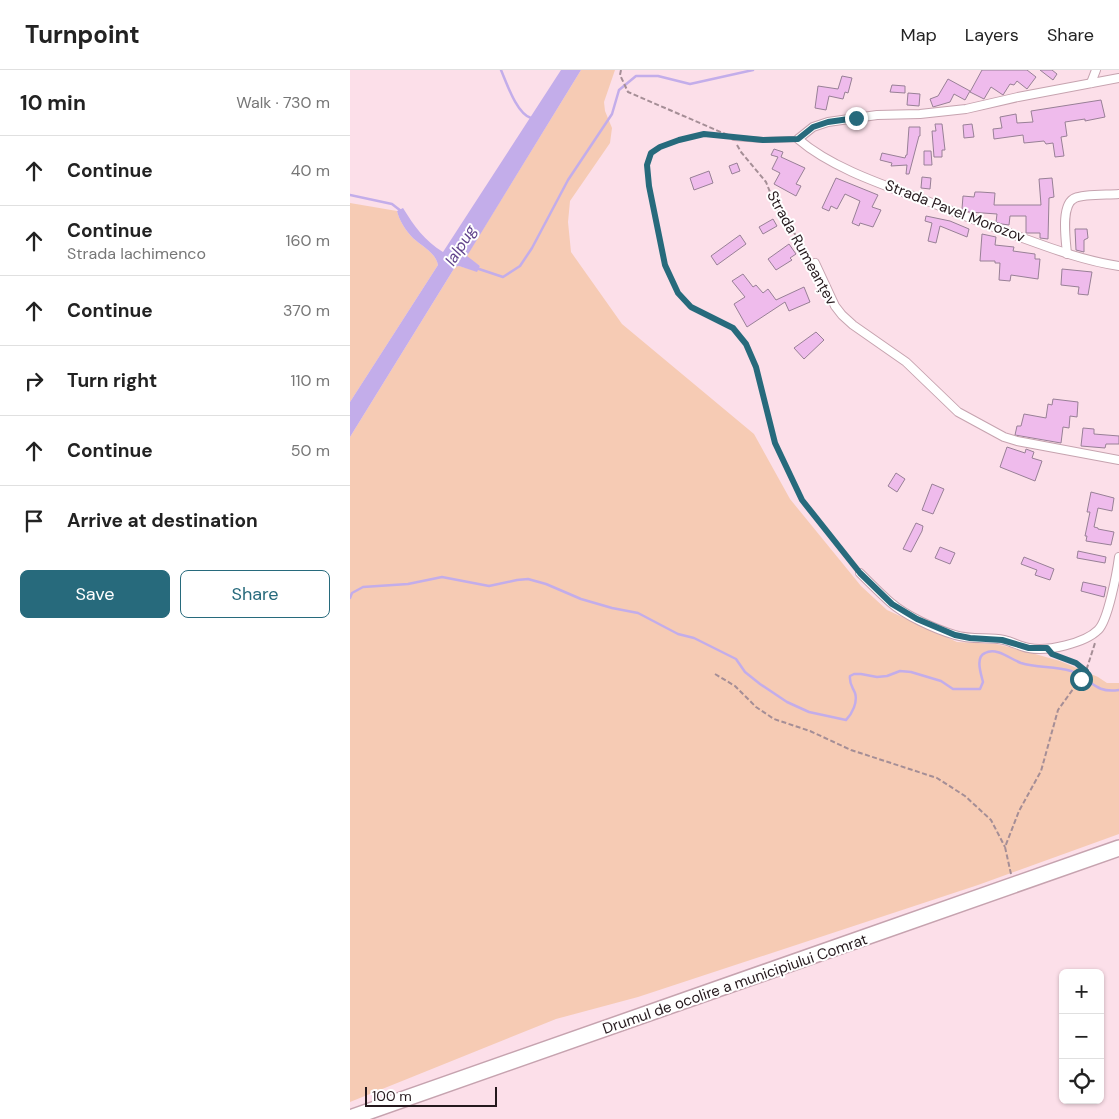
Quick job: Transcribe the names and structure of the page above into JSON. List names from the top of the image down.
{
  "streets": {
    "highway": ["Drumul de ocolire a municipiului Comrat"],
    "street": ["Strada Pavel Morozov", "Strada Rumeanțev"]
  },
  "water": ["Ialpug"],
  "scale_bar": "100 m",
  "page": {
    "header": "Turnpoint",
    "nav": ["Map", "Layers", "Share"],
    "heading": ["10 min", "Walk · 730 m"],
    "list": [
      ["Continue", "40 m"],
      ["Continue", "Strada Iachimenco", "160 m"],
      ["Continue", "370 m"],
      ["Turn right", "110 m"],
      ["Continue", "50 m"],
      "Arrive at destination"
    ],
    "buttons": ["Save", "Share"],
    "map_buttons": ["+", "−"],
    "scale": "100 m"
  }
}
